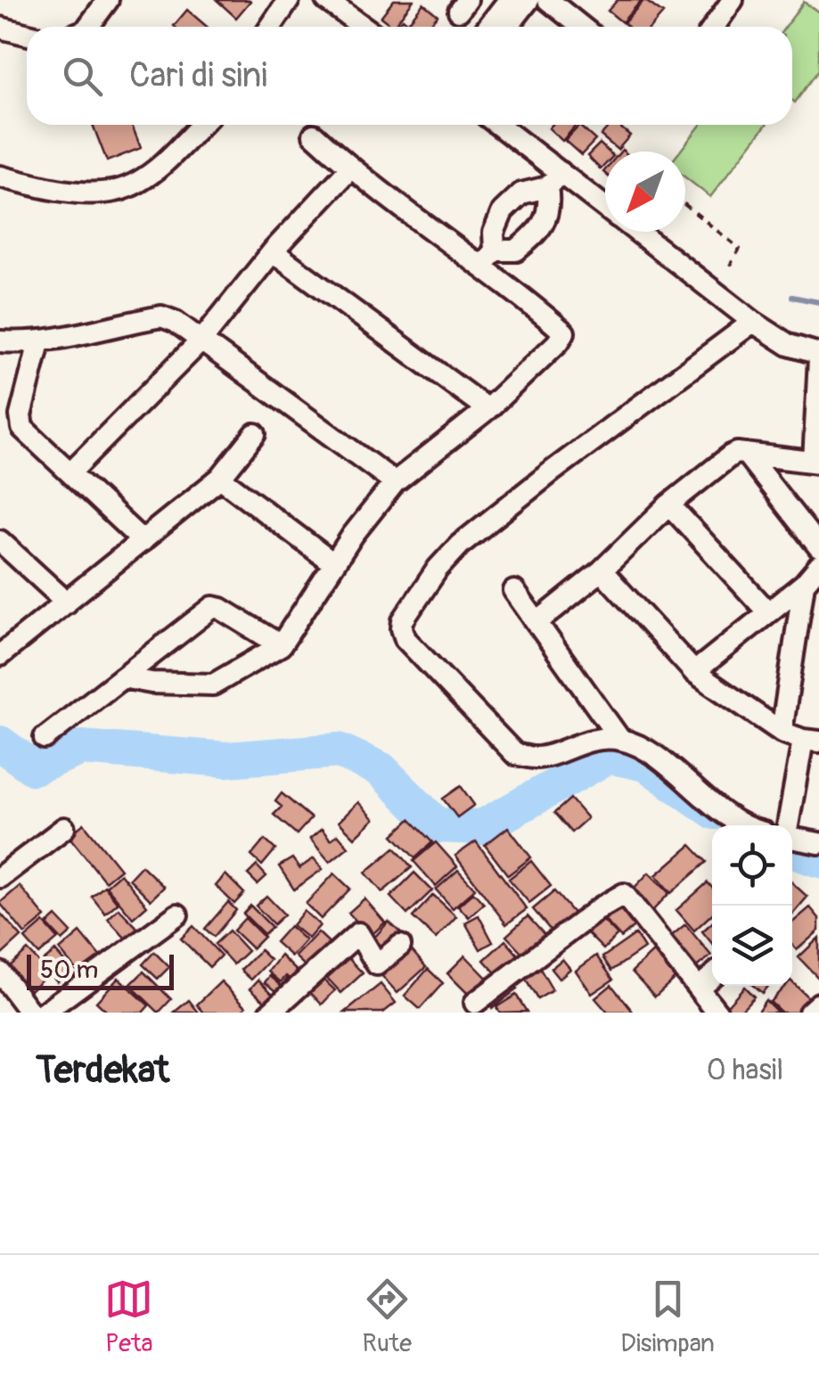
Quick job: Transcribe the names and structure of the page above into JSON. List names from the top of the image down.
{
  "scale_bar": "50 m",
  "north": "bottom left",
  "page": {
    "search": "Cari di sini",
    "scale": "50 m",
    "heading": ["Terdekat", "0 hasil"],
    "nav": ["Peta", "Rute", "Disimpan"]
  }
}
